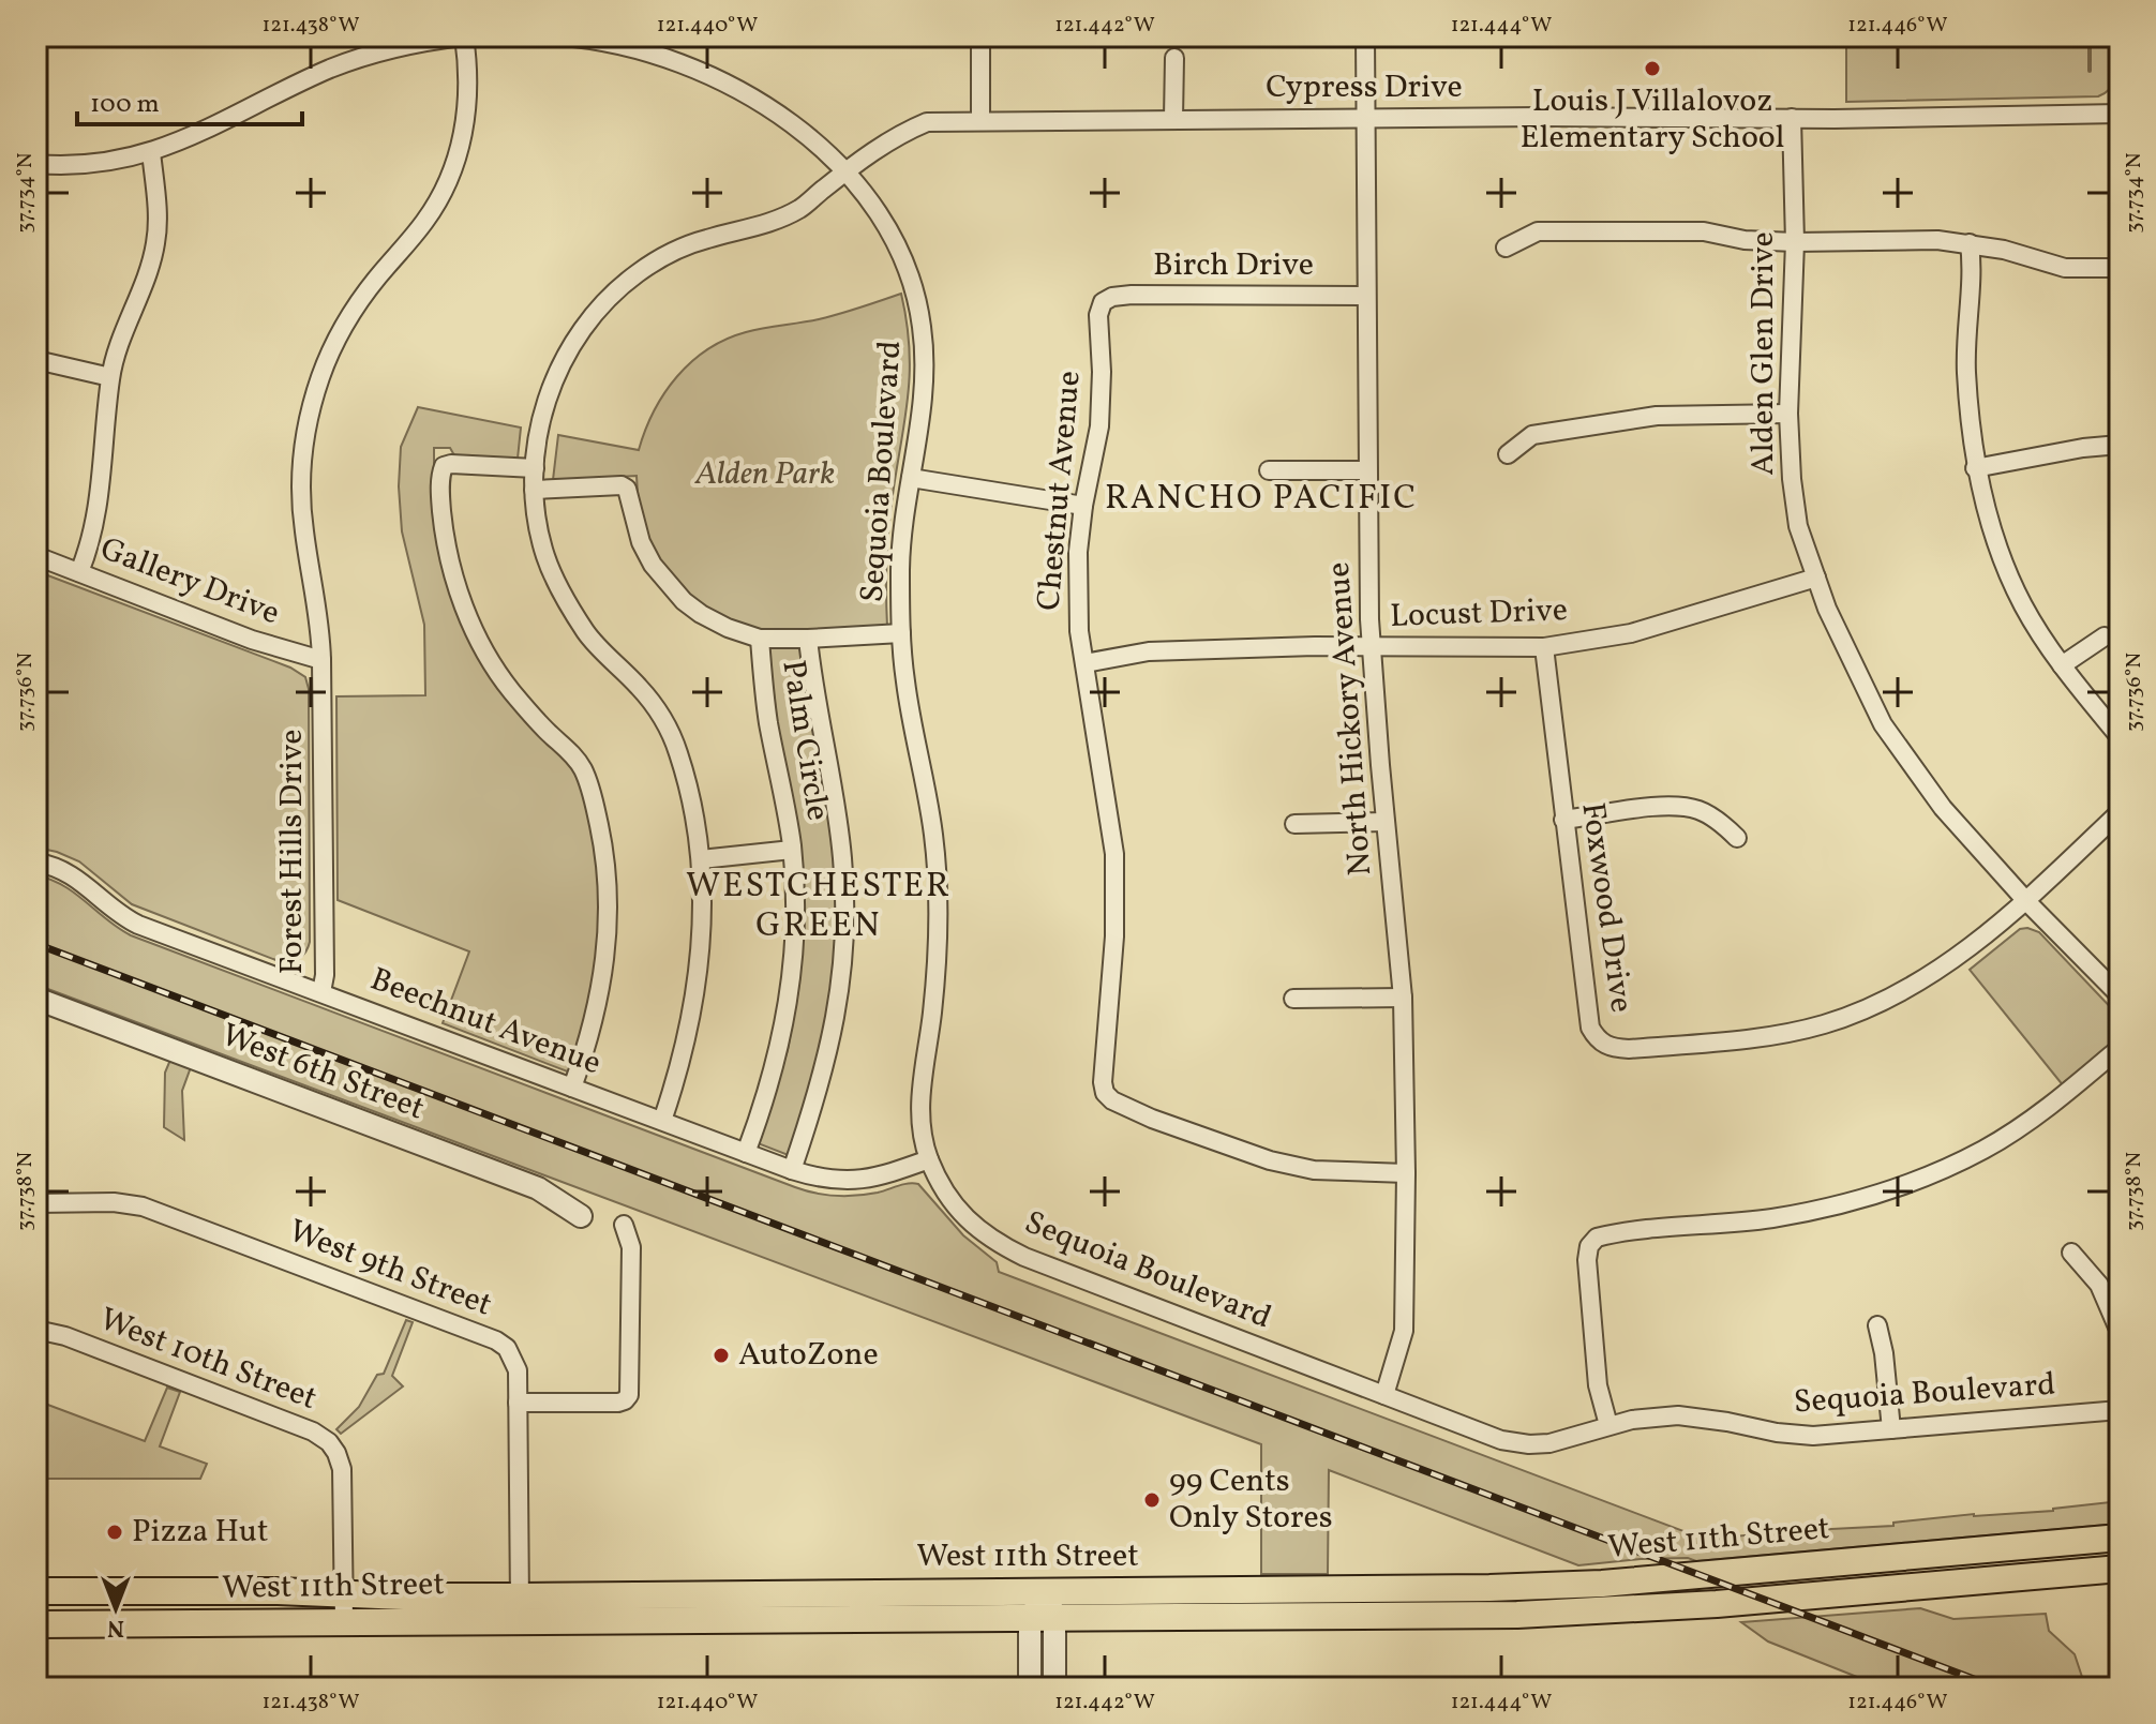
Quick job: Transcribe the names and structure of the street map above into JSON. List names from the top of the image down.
{
  "streets": {
    "main road": ["West 11th Street"],
    "street": [
      "Cypress Drive",
      "Birch Drive",
      "Alden Glen Drive",
      "Sequoia Boulevard",
      "Chestnut Avenue",
      "Gallery Drive",
      "Locust Drive",
      "North Hickory Avenue",
      "Palm Circle",
      "Forest Hills Drive",
      "Foxwood Drive",
      "Beechnut Avenue",
      "West 6th Street",
      "West 9th Street",
      "West 10th Street"
    ]
  },
  "crossings": [
    ["Cypress Drive", "Alden Glen Drive"],
    ["Cypress Drive", "Sequoia Boulevard"],
    ["Cypress Drive", "North Hickory Avenue"],
    ["Birch Drive", "Chestnut Avenue"],
    ["Birch Drive", "North Hickory Avenue"],
    ["Alden Glen Drive", "Locust Drive"],
    ["Alden Glen Drive", "Foxwood Drive"],
    ["Sequoia Boulevard", "North Hickory Avenue"],
    ["Sequoia Boulevard", "Beechnut Avenue"],
    ["Chestnut Avenue", "Locust Drive"],
    ["Chestnut Avenue", "North Hickory Avenue"],
    ["Gallery Drive", "Forest Hills Drive"],
    ["Locust Drive", "North Hickory Avenue"],
    ["Locust Drive", "Foxwood Drive"],
    ["Palm Circle", "Beechnut Avenue"],
    ["Forest Hills Drive", "Beechnut Avenue"],
    ["West 9th Street", "West 11th Street"],
    ["West 10th Street", "West 11th Street"]
  ],
  "districts": ["RANCHO PACIFIC", "WESTCHESTER GREEN"],
  "parks": ["Alden Park"],
  "places": [
    "Louis J Villalovoz Elementary School",
    "AutoZone",
    "99 Cents Only Stores",
    "Pizza Hut"
  ],
  "scale_bar": "100 m",
  "north": "bottom",
  "coordinates": [
    "121.438°W",
    "121.440°W",
    "121.442°W",
    "121.444°W",
    "121.446°W",
    "37.734°N",
    "37.736°N",
    "37.738°N"
  ]
}
